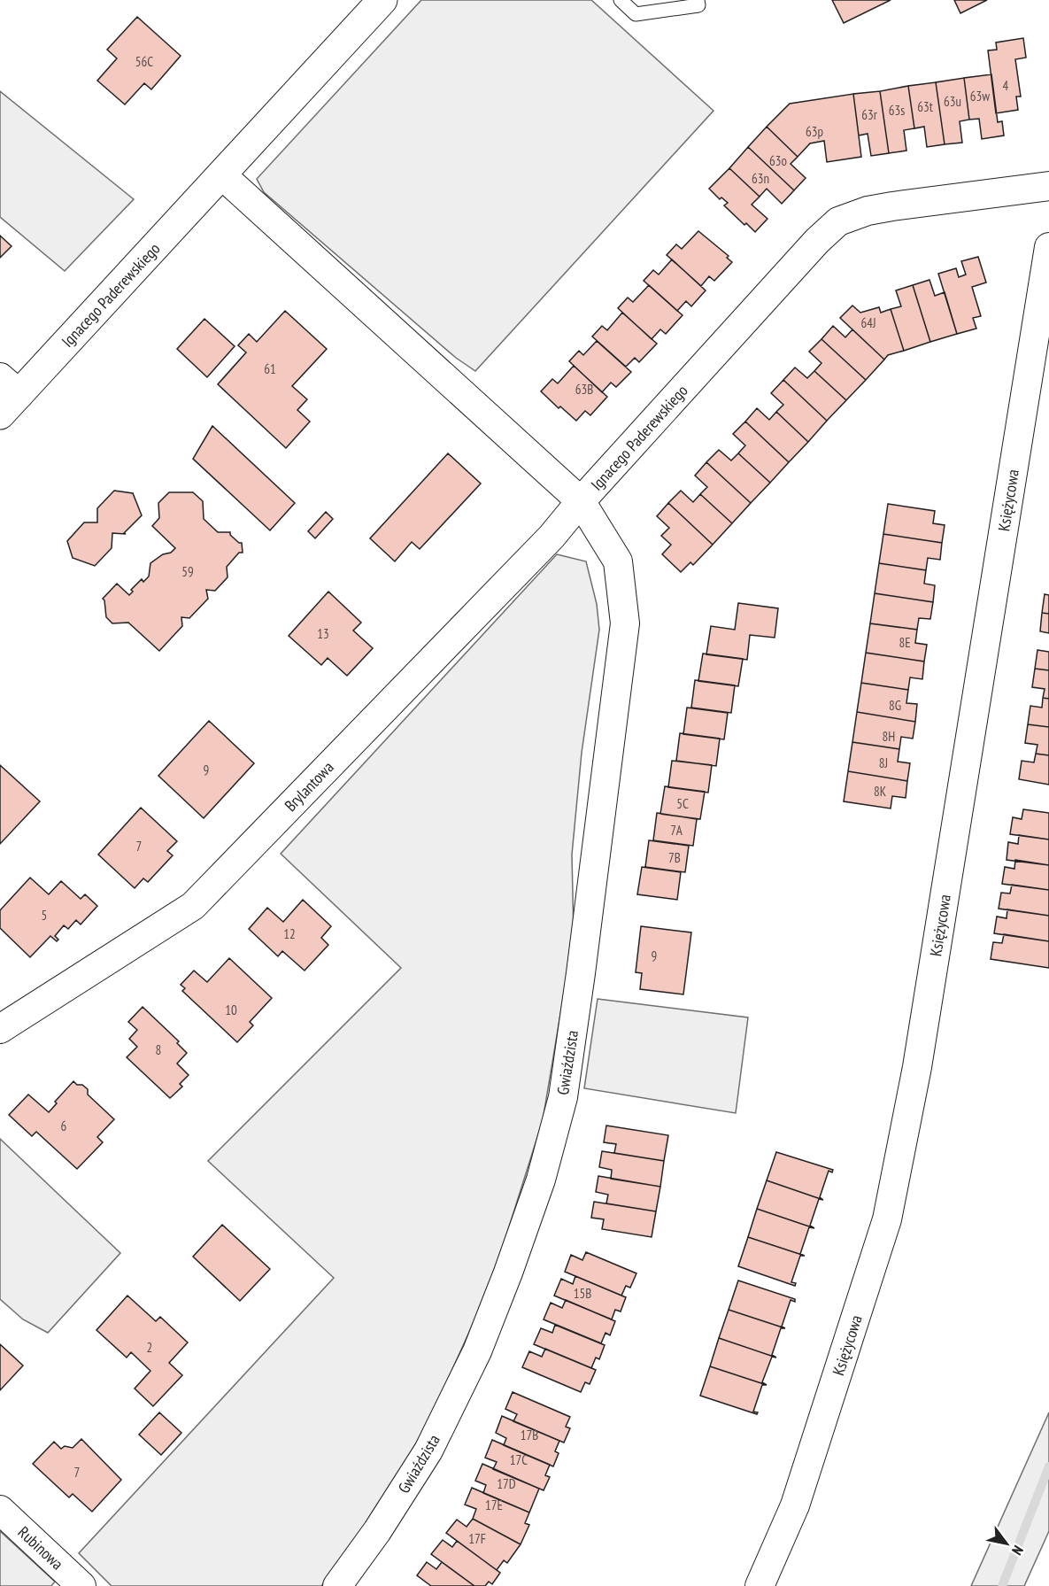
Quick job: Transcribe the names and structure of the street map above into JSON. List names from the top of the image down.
{
  "streets": {
    "street": [
      "Ignacego Paderewskiego",
      "Księżycowa",
      "Brylantowa",
      "Gwiaździsta",
      "Rubinowa"
    ]
  },
  "crossings": [
    ["Ignacego Paderewskiego", "Brylantowa"],
    ["Ignacego Paderewskiego", "Gwiaździsta"],
    ["Brylantowa", "Gwiaździsta"]
  ],
  "house_numbers": [
    "56C",
    "4",
    "63w",
    "63u",
    "63t",
    "63s",
    "63r",
    "63p",
    "63o",
    "63n",
    "64J",
    "61",
    "63B",
    "59",
    "13",
    "8E",
    "8G",
    "8H",
    "8J",
    "9",
    "8K",
    "5C",
    "7A",
    "7",
    "7B",
    "5",
    "12",
    "9",
    "10",
    "8",
    "6",
    "15B",
    "2",
    "17B",
    "17C",
    "7",
    "17D",
    "17E",
    "17F"
  ],
  "north": "bottom right"
}
